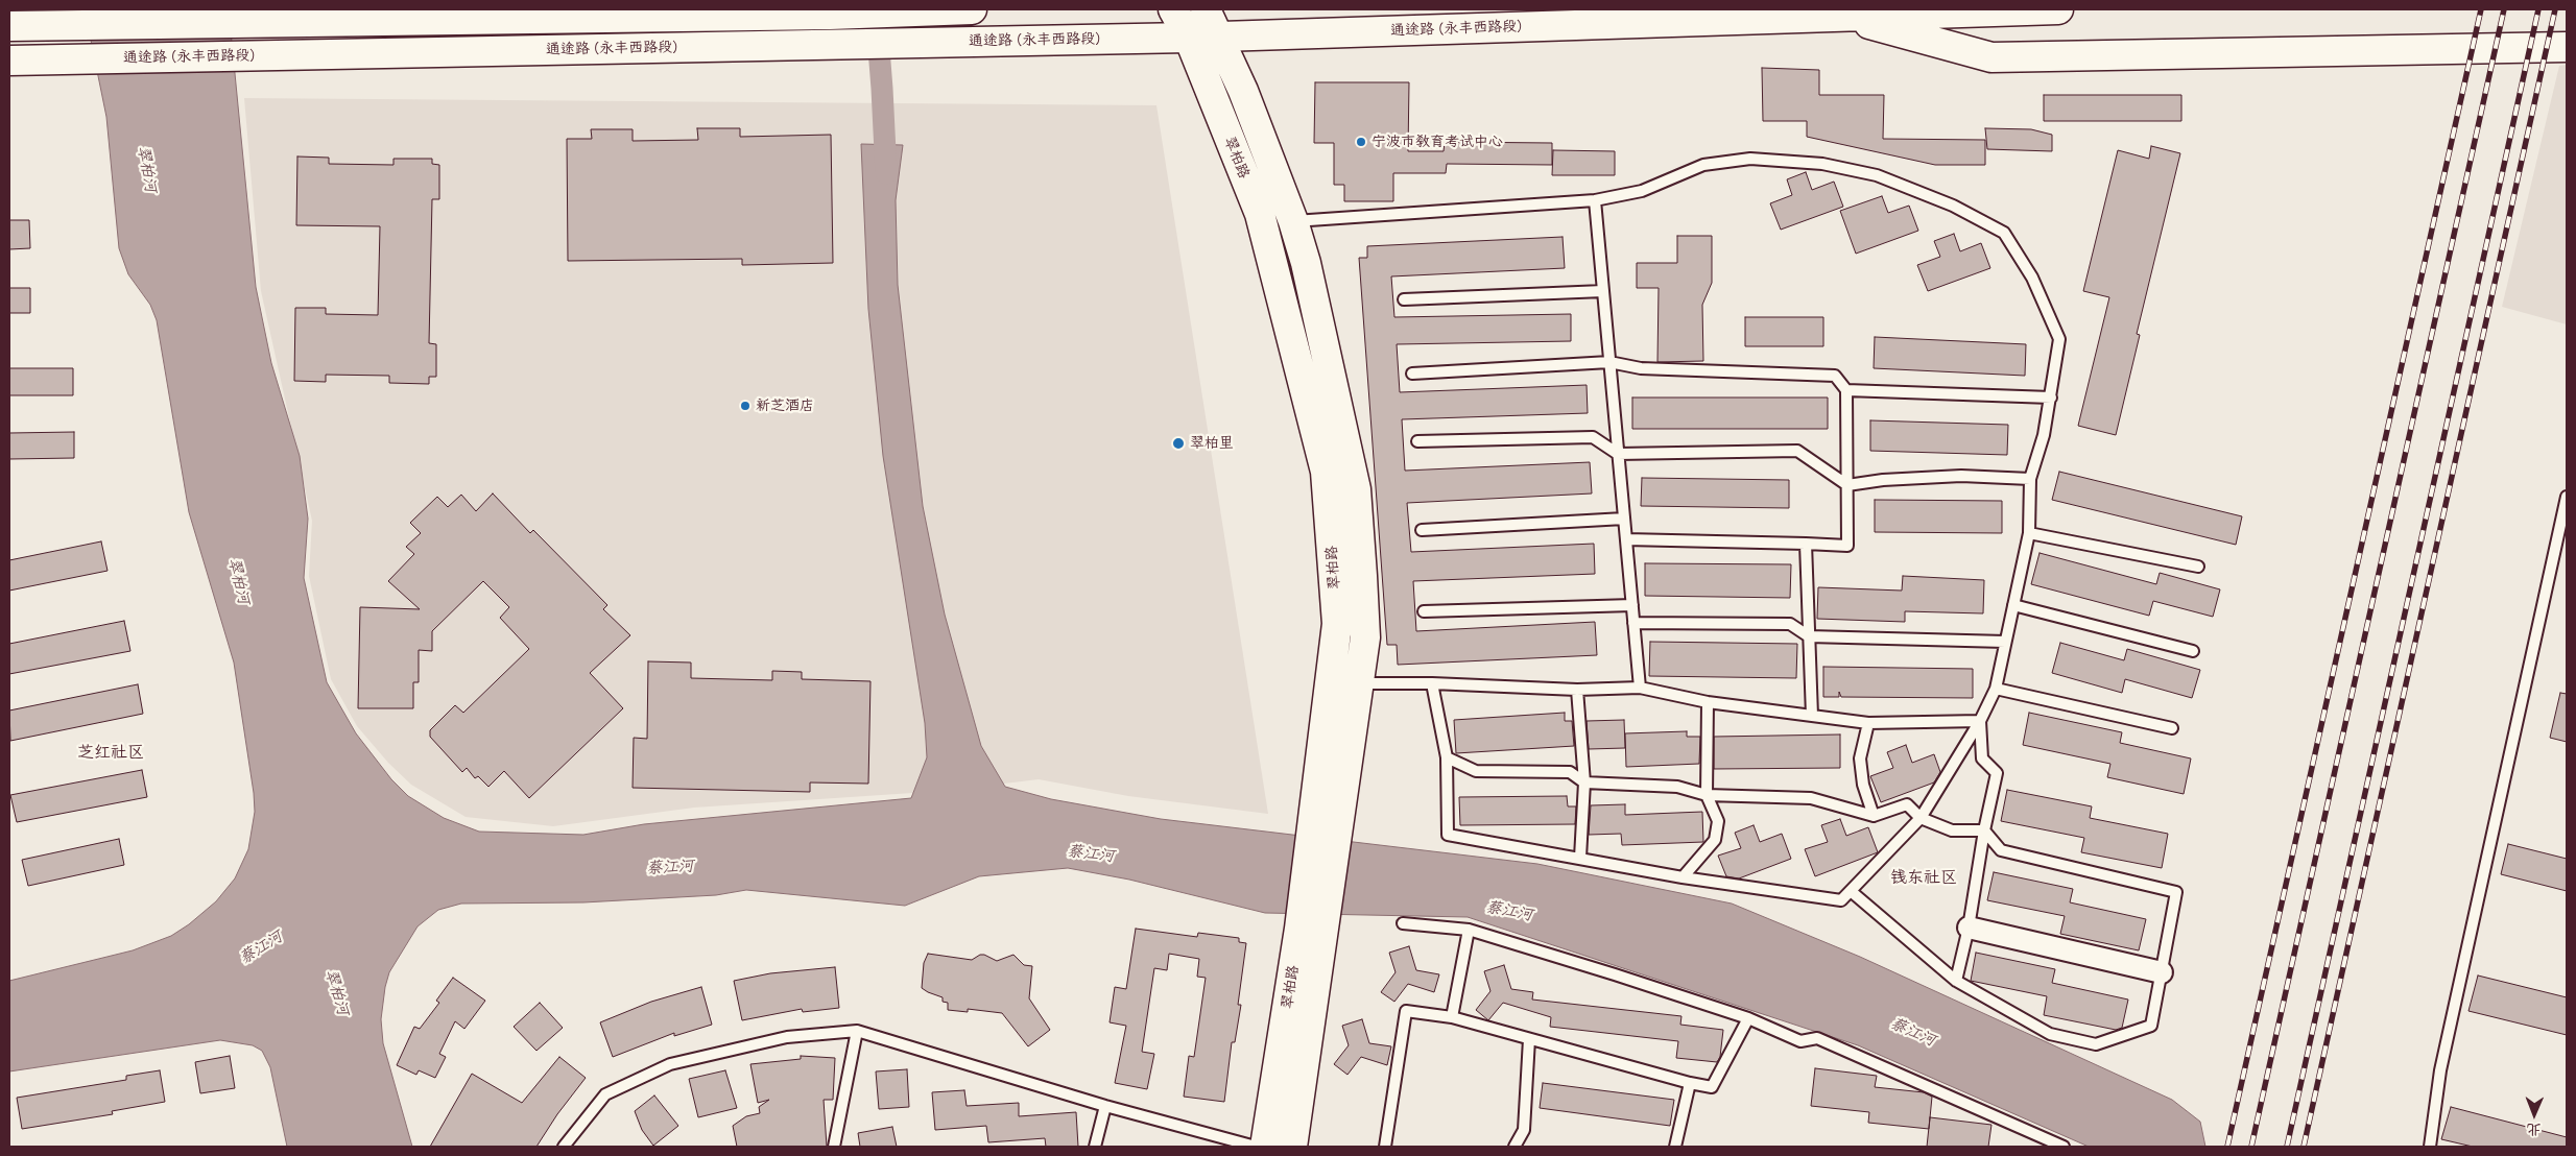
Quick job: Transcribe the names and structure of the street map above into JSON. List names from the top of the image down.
{
  "streets": {
    "main road": ["通途路 (永丰西路段)", "翠柏路"]
  },
  "crossings": [
    ["通途路 (永丰西路段)", "翠柏路"]
  ],
  "districts": ["芝红社区", "钱东社区"],
  "water": ["翠柏河", "蔡江河"],
  "places": ["宁波市教育考试中心", "新芝酒店", "翠柏里"],
  "north": "bottom"
}
